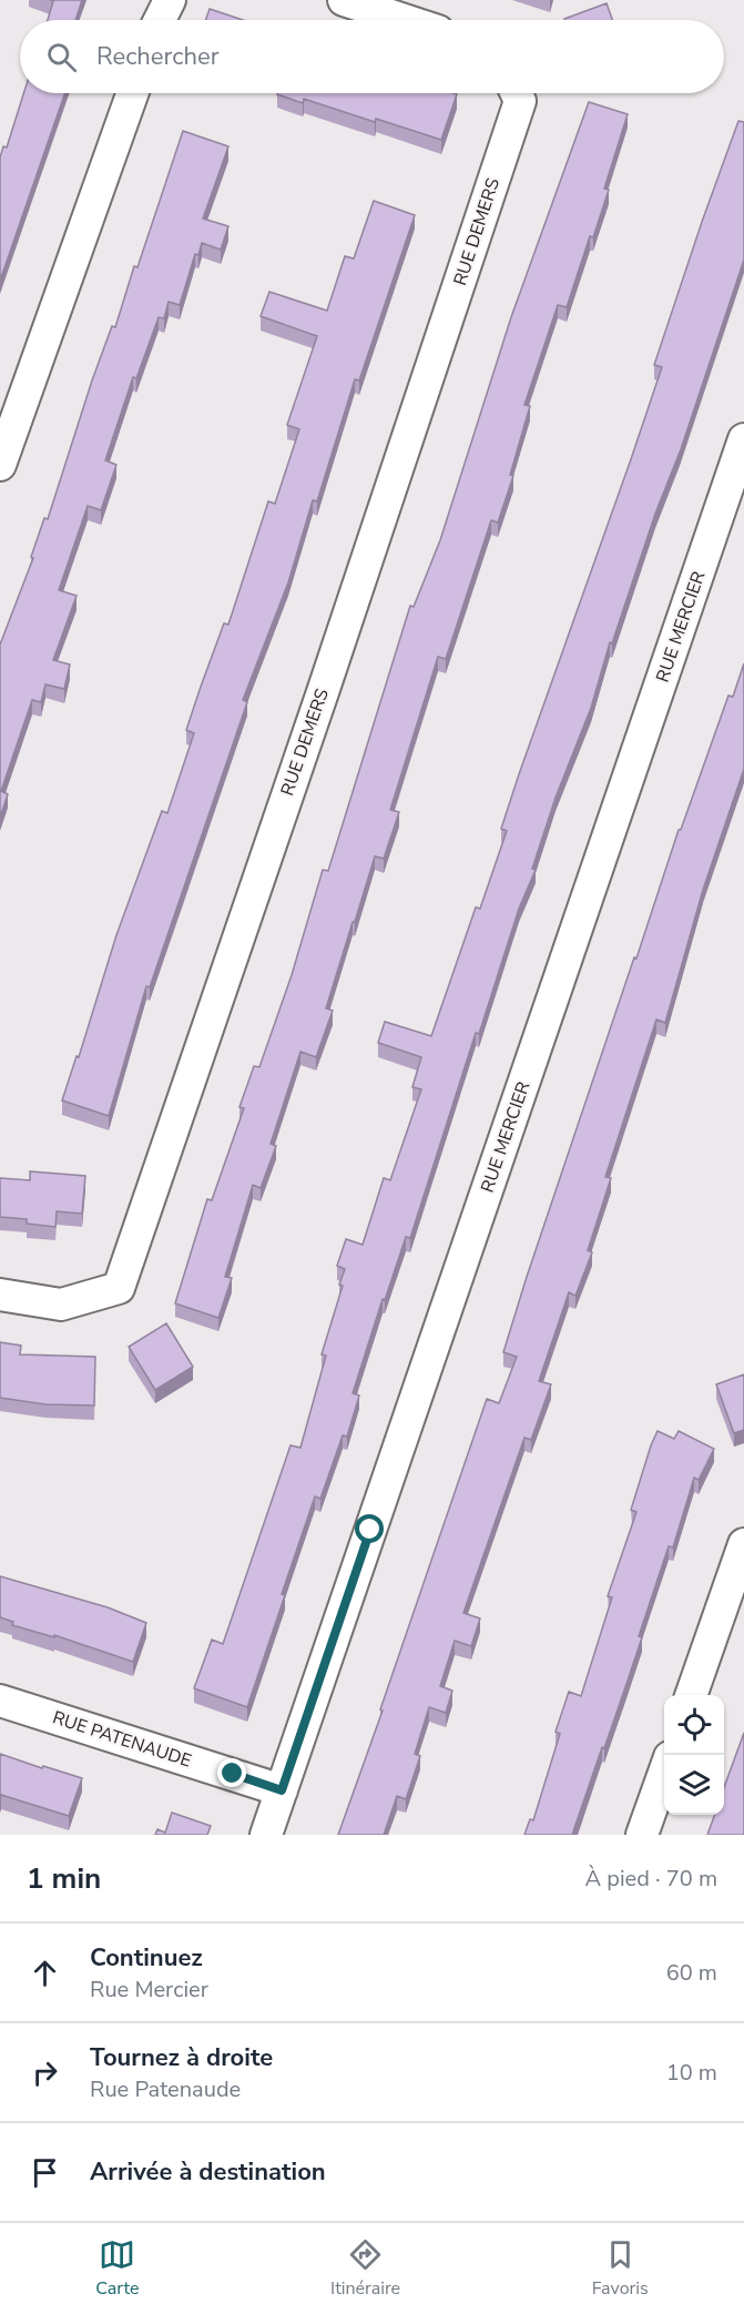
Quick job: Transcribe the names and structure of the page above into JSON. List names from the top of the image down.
{
  "streets": {
    "street": ["RUE DEMERS", "RUE MERCIER", "RUE PATENAUDE"]
  },
  "crossings": [
    ["RUE MERCIER", "RUE PATENAUDE"]
  ],
  "page": {
    "search": "Rechercher",
    "heading": ["1 min", "À pied · 70 m"],
    "list": [
      ["Continuez", "Rue Mercier", "60 m"],
      ["Tournez à droite", "Rue Patenaude", "10 m"],
      "Arrivée à destination"
    ],
    "nav": ["Carte", "Itinéraire", "Favoris"]
  }
}
